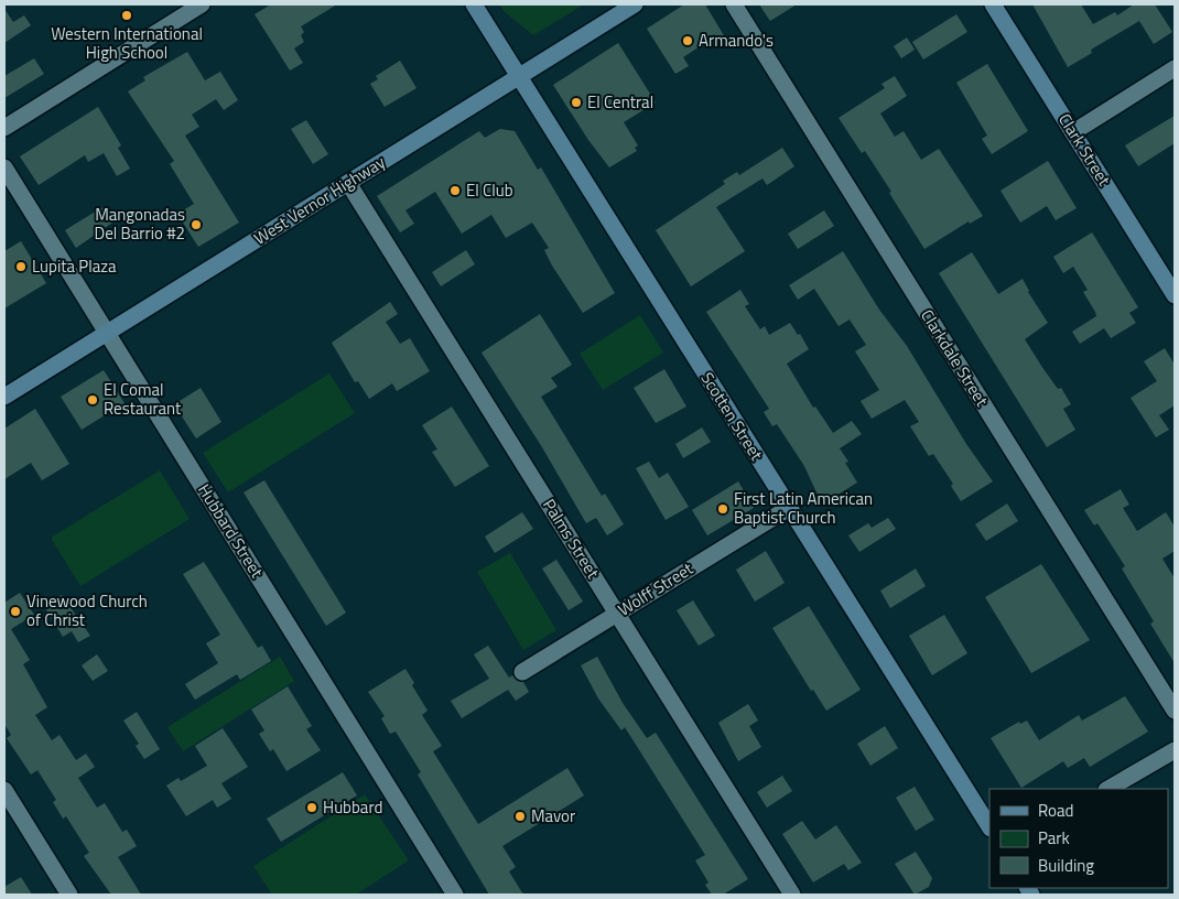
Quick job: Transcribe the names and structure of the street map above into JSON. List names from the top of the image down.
{
  "streets": {
    "street": [
      "Clark Street",
      "West Vernor Highway",
      "Clarkdale Street",
      "Scotten Street",
      "Hubbard Street",
      "Palms Street",
      "Wolff Street"
    ]
  },
  "crossings": [
    ["West Vernor Highway", "Scotten Street"],
    ["West Vernor Highway", "Hubbard Street"],
    ["West Vernor Highway", "Palms Street"],
    ["Scotten Street", "Wolff Street"],
    ["Palms Street", "Wolff Street"]
  ],
  "places": [
    "Western International High School",
    "Armando's",
    "El Central",
    "El Club",
    "Mangonadas Del Barrio #2",
    "Lupita Plaza",
    "El Comal Restaurant",
    "First Latin American Baptist Church",
    "Vinewood Church of Christ",
    "Hubbard",
    "Mavor"
  ],
  "legend": ["Road", "Park", "Building"]
}
